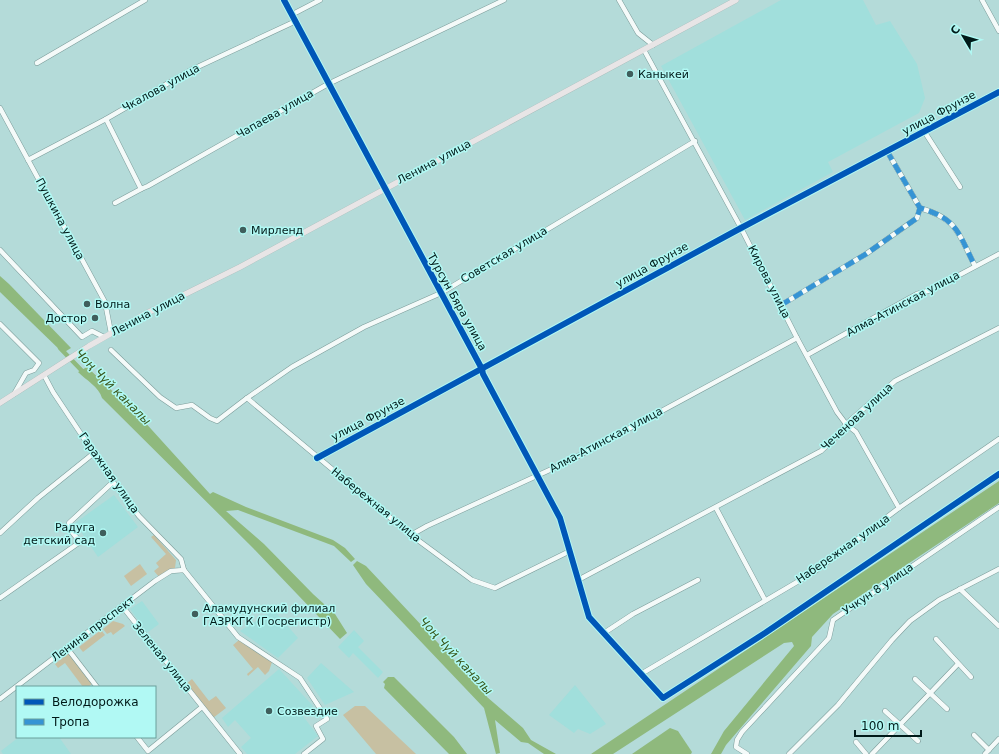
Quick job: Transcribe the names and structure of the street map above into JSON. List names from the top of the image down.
{
  "streets": {
    "main road": ["Ленина улица"],
    "street": [
      "Чкалова улица",
      "улица Фрунзе",
      "Чапаева улица",
      "Пушкина улица",
      "Советская улица",
      "Кирова улица",
      "Турсун Бяра улица",
      "Алма-Атинская улица",
      "Чеченова улица",
      "Гаражная улица",
      "Набережная улица",
      "Учкун 8 улица",
      "Ленина проспект",
      "Зеленая улица"
    ]
  },
  "crossings": [
    ["Чкалова улица", "Пушкина улица"],
    ["Чкалова улица", "Турсун Бяра улица"],
    ["улица Фрунзе", "Кирова улица"],
    ["улица Фрунзе", "Турсун Бяра улица"],
    ["улица Фрунзе", "Набережная улица"],
    ["Чапаева улица", "Турсун Бяра улица"],
    ["Ленина улица", "Пушкина улица"],
    ["Ленина улица", "Кирова улица"],
    ["Ленина улица", "Турсун Бяра улица"],
    ["Ленина улица", "Гаражная улица"],
    ["Советская улица", "Кирова улица"],
    ["Советская улица", "Турсун Бяра улица"],
    ["Советская улица", "Набережная улица"],
    ["Кирова улица", "Алма-Атинская улица"],
    ["Кирова улица", "Чеченова улица"],
    ["Кирова улица", "Набережная улица"],
    ["Турсун Бяра улица", "Алма-Атинская улица"],
    ["Турсун Бяра улица", "Чеченова улица"],
    ["Турсун Бяра улица", "Набережная улица"],
    ["Алма-Атинская улица", "Набережная улица"],
    ["Гаражная улица", "Ленина проспект"],
    ["Ленина проспект", "Зеленая улица"]
  ],
  "water": ["Чоң Чүй каналы"],
  "places": [
    "Каныкей",
    "Мирленд",
    "Волна",
    "Достор",
    "Радуга детский сад",
    "Аламудунский филиал ГАЗРКГК (Госрегистр)",
    "Созвездие"
  ],
  "legend": ["Велодорожка", "Тропа"],
  "scale_bar": "100 m",
  "north": "top left"
}
